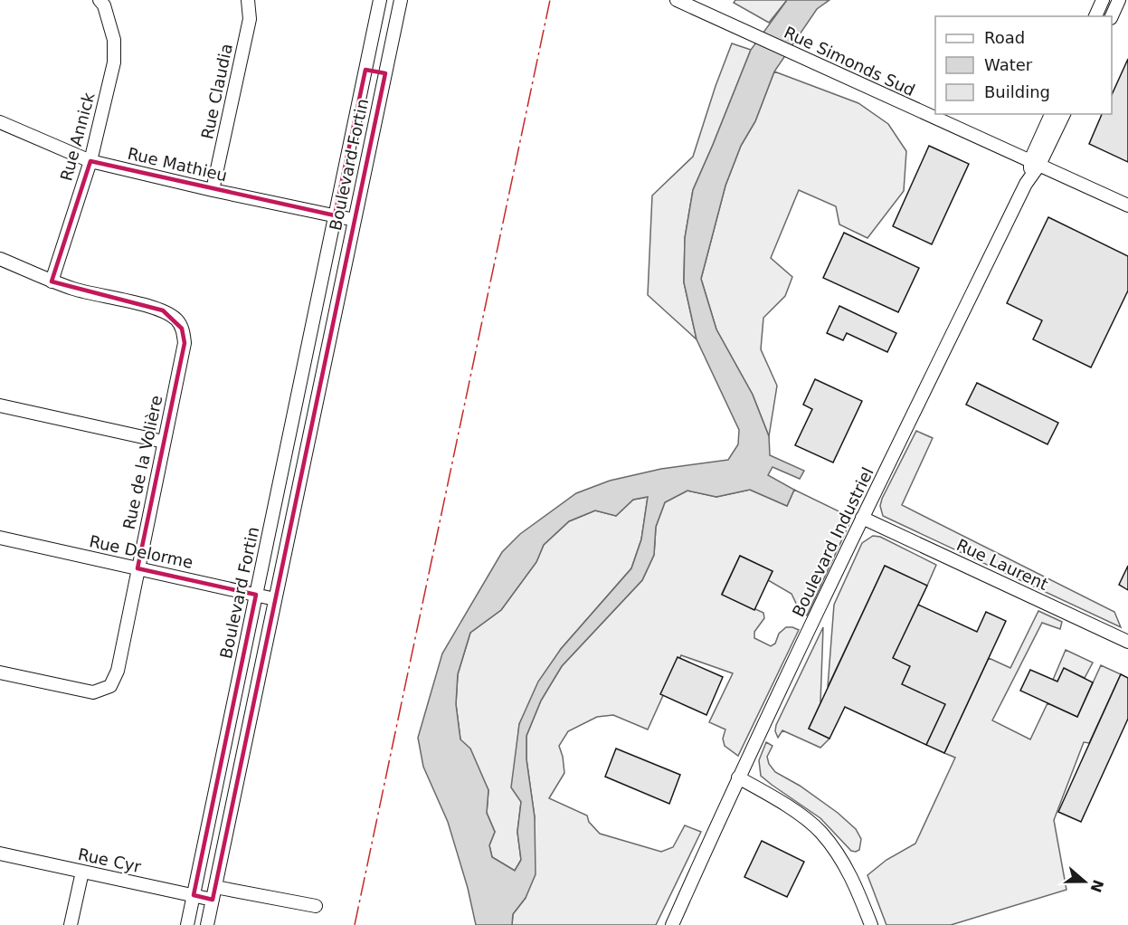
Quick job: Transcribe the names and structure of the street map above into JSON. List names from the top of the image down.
{
  "streets": {
    "street": [
      "Rue Simonds Sud",
      "Rue Claudia",
      "Rue Annick",
      "Rue Mathieu",
      "Boulevard Fortin",
      "Rue de la Volière",
      "Boulevard Industriel",
      "Rue Delorme",
      "Rue Laurent",
      "Rue Cyr"
    ]
  },
  "crossings": [
    ["Rue Simonds Sud", "Boulevard Industriel"],
    ["Rue Claudia", "Rue Mathieu"],
    ["Rue Annick", "Rue Mathieu"],
    ["Rue Annick", "Rue de la Volière"],
    ["Rue Mathieu", "Boulevard Fortin"],
    ["Boulevard Fortin", "Rue Delorme"],
    ["Boulevard Fortin", "Rue Cyr"],
    ["Rue de la Volière", "Rue Delorme"],
    ["Boulevard Industriel", "Rue Laurent"]
  ],
  "legend": ["Road", "Water", "Building"],
  "north": "right"
}
